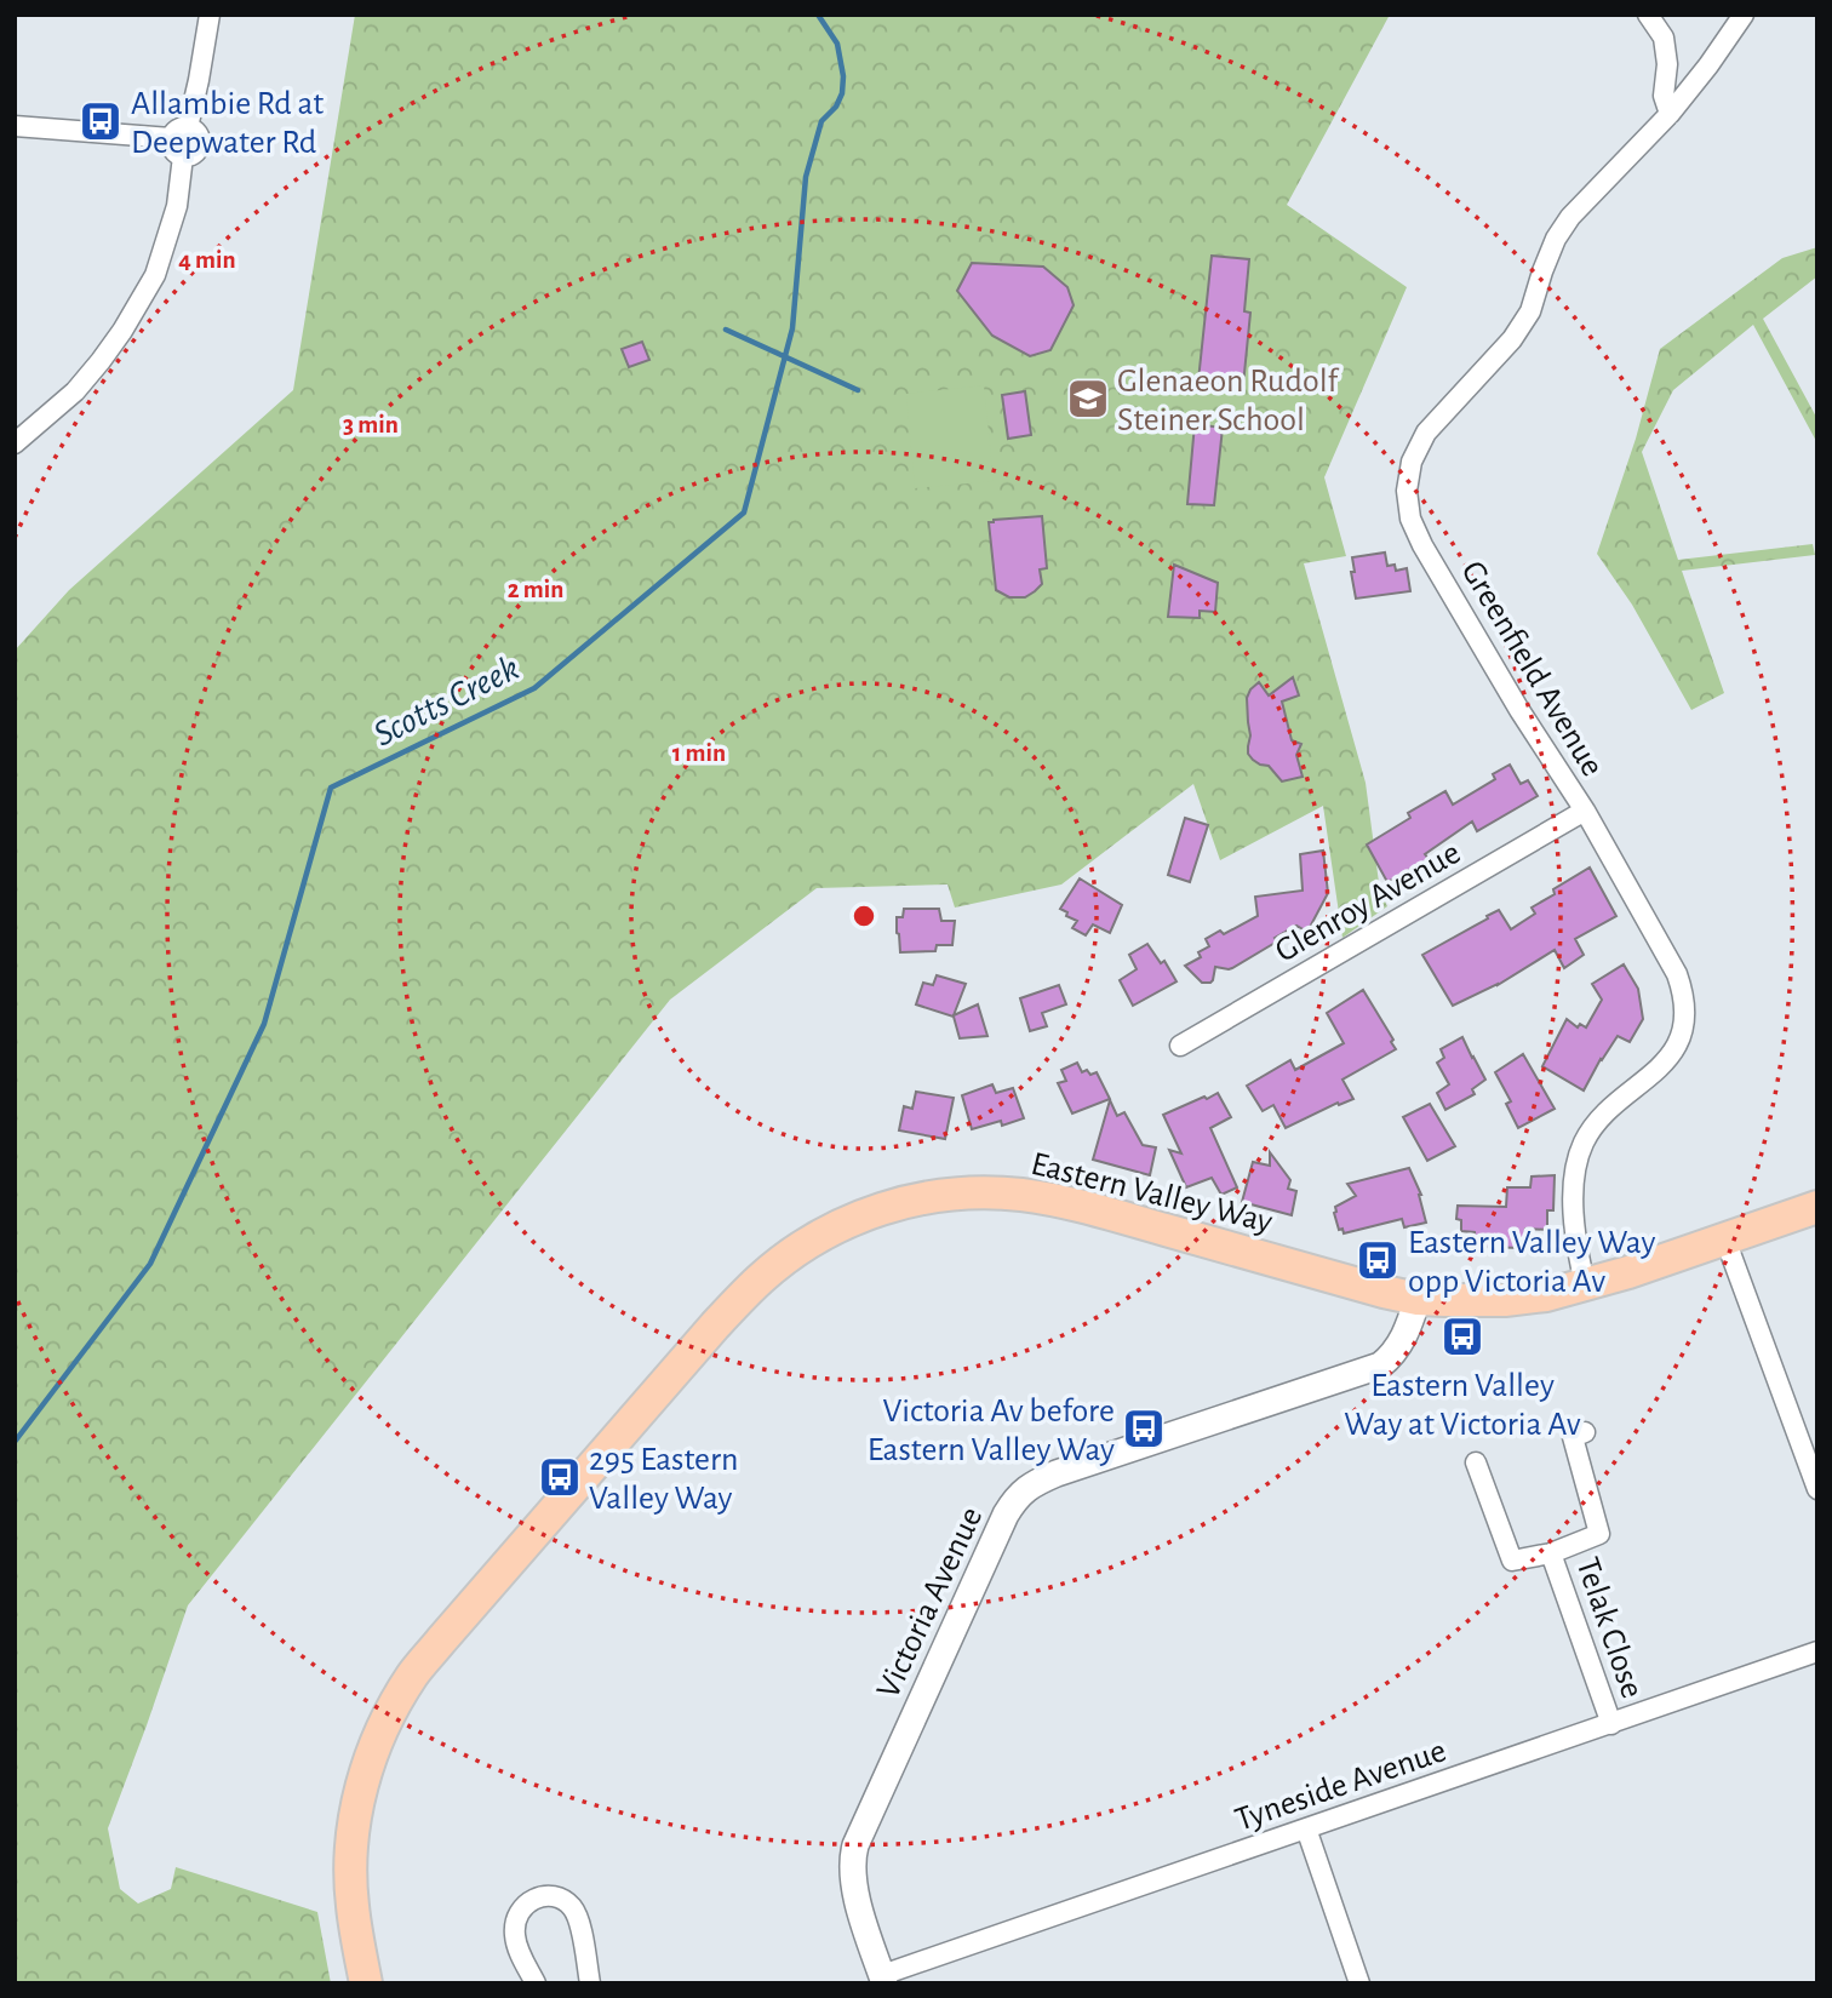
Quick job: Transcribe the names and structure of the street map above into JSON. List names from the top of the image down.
{
  "streets": {
    "main road": ["Eastern Valley Way"],
    "street": [
      "Greenfield Avenue",
      "Glenroy Avenue",
      "Victoria Avenue",
      "Telak Close",
      "Tyneside Avenue"
    ]
  },
  "crossings": [
    ["Greenfield Avenue", "Glenroy Avenue"],
    ["Greenfield Avenue", "Eastern Valley Way"],
    ["Eastern Valley Way", "Victoria Avenue"],
    ["Victoria Avenue", "Tyneside Avenue"],
    ["Telak Close", "Tyneside Avenue"]
  ],
  "water": ["Scotts Creek"],
  "places": {
    "bus stop": [
      "Allambie Rd at Deepwater Rd",
      "Eastern Valley Way opp Victoria Av",
      "Eastern Valley Way at Victoria Av",
      "Victoria Av before Eastern Valley Way",
      "295 Eastern Valley Way"
    ],
    "school or university": ["Glenaeon Rudolf Steiner School"]
  },
  "rings": [
    "4 min",
    "3 min",
    "2 min",
    "1 min"
  ]
}
